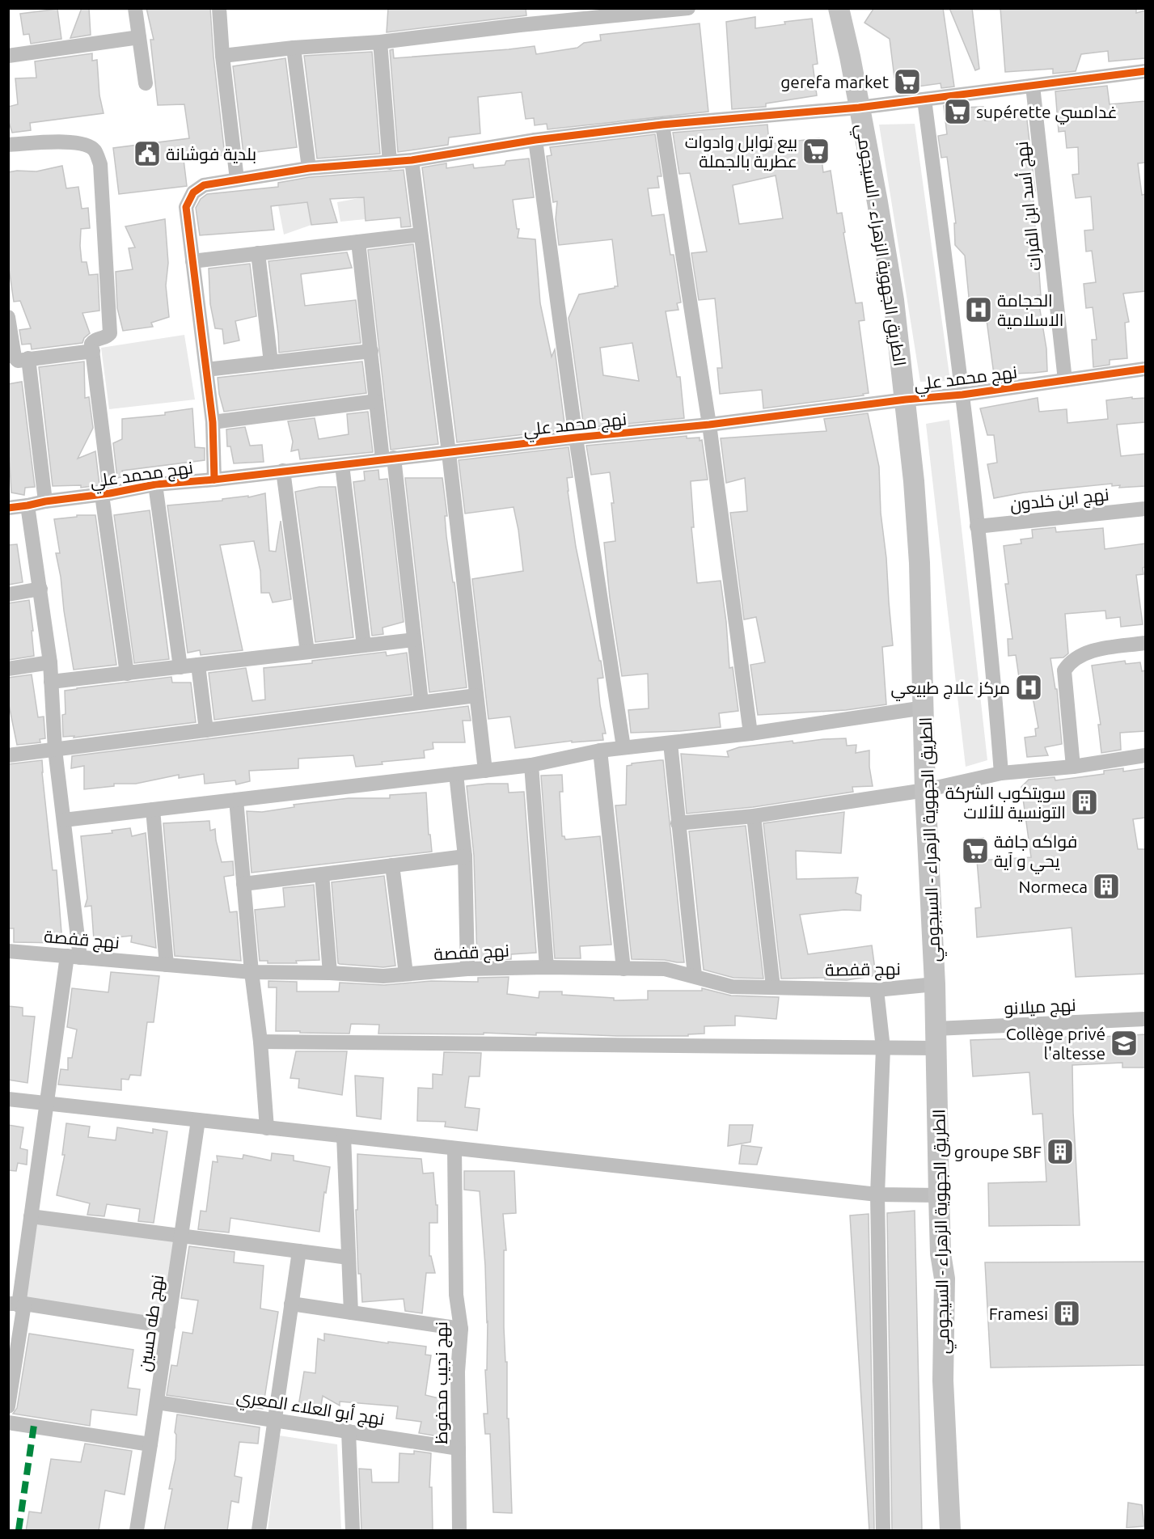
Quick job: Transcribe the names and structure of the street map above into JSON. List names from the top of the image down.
{
  "streets": {
    "main road": ["الطريق الجهوية الزهراء - السيجومي"],
    "street": [
      "نهج أسد ابن الفرات",
      "نهج محمد علي",
      "نهج ابن خلدون",
      "نهج قفصة",
      "نهج ميلانو",
      "نهج طه حسين",
      "نهج نجيب محفوظ",
      "نهج أبو العلاء المعري"
    ]
  },
  "crossings": [
    ["نهج أسد ابن الفرات", "نهج محمد علي"],
    ["الطريق الجهوية الزهراء - السيجومي", "نهج محمد علي"],
    ["الطريق الجهوية الزهراء - السيجومي", "نهج قفصة"],
    ["الطريق الجهوية الزهراء - السيجومي", "نهج ميلانو"],
    ["نهج طه حسين", "نهج أبو العلاء المعري"],
    ["نهج نجيب محفوظ", "نهج أبو العلاء المعري"]
  ],
  "places": {
    "supermarket": [
      "gerefa market",
      "supérette غدامسي",
      "بيع توابل وادوات عطرية بالجملة",
      "فواكه جافة يحي و آية"
    ],
    "public building": ["بلدية فوشانة"],
    "hospital": ["الحجامة الاسلامية", "مركز علاج طبيعي"],
    "building": [
      "سويتكوب الشركة التونسية للألات",
      "Normeca",
      "groupe SBF",
      "Framesi"
    ],
    "school or university": ["Collège privé l'altesse"]
  }
}
